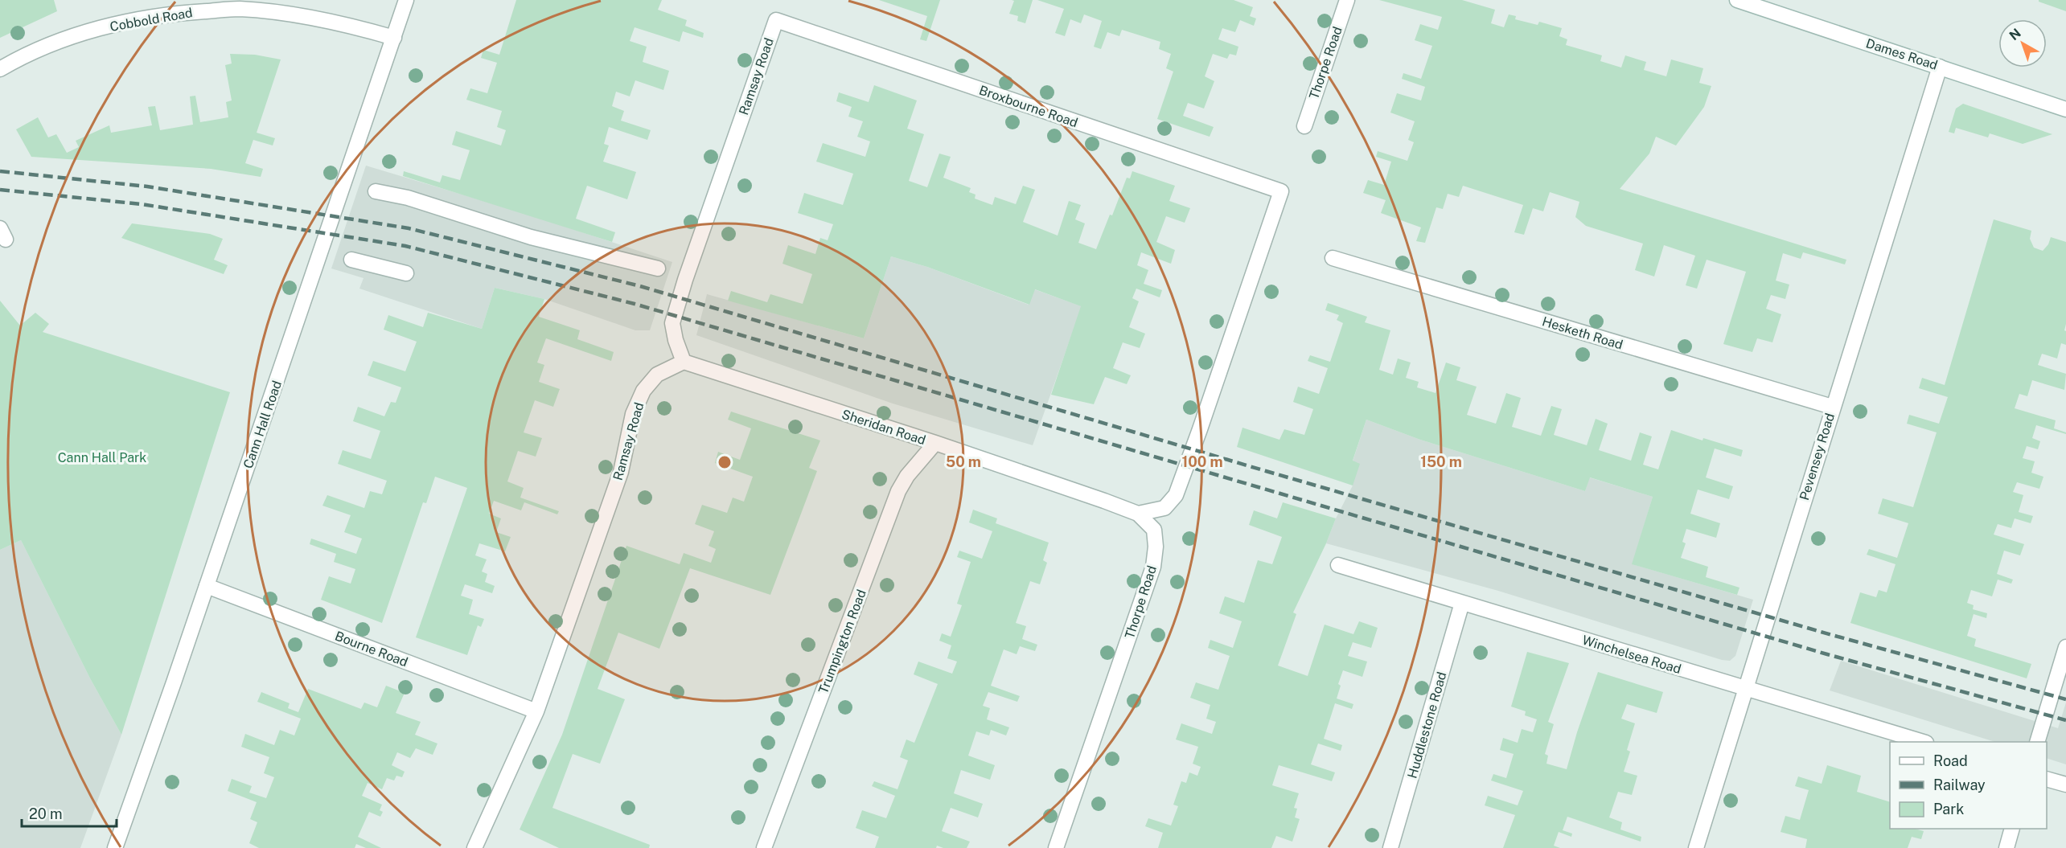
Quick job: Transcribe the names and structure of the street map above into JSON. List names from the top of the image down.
{
  "streets": {
    "street": [
      "Cobbold Road",
      "Dames Road",
      "Thorpe Road",
      "Ramsay Road",
      "Broxbourne Road",
      "Hesketh Road",
      "Cann Hall Road",
      "Sheridan Road",
      "Pevensey Road",
      "Trumpington Road",
      "Bourne Road",
      "Winchelsea Road",
      "Huddlestone Road"
    ]
  },
  "crossings": [
    ["Cobbold Road", "Cann Hall Road"],
    ["Dames Road", "Pevensey Road"],
    ["Thorpe Road", "Broxbourne Road"],
    ["Thorpe Road", "Sheridan Road"],
    ["Ramsay Road", "Broxbourne Road"],
    ["Ramsay Road", "Sheridan Road"],
    ["Ramsay Road", "Bourne Road"],
    ["Broxbourne Road", "Sheridan Road"],
    ["Hesketh Road", "Pevensey Road"],
    ["Cann Hall Road", "Bourne Road"],
    ["Sheridan Road", "Trumpington Road"],
    ["Pevensey Road", "Winchelsea Road"],
    ["Winchelsea Road", "Huddlestone Road"]
  ],
  "parks": ["Cann Hall Park"],
  "legend": ["Road", "Railway", "Park"],
  "scale_bar": "20 m",
  "north": "top left",
  "rings": ["50 m", "100 m", "150 m"]
}
